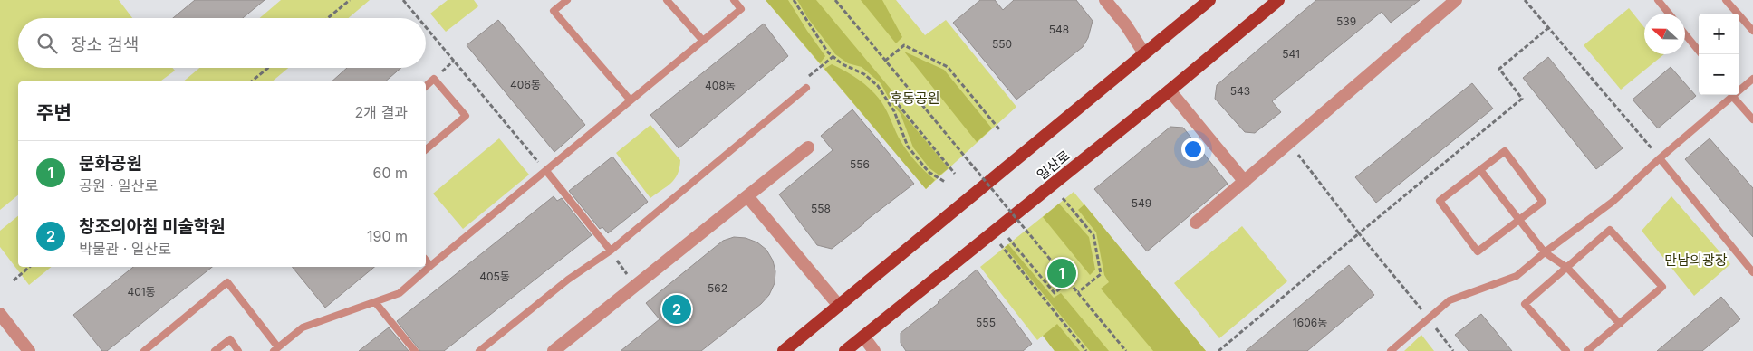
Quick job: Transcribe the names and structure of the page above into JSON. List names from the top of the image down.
{
  "streets": {
    "main road": ["일산로"]
  },
  "parks": ["후동공원", "만남의광장"],
  "house_numbers": [
    "539",
    "548",
    "550",
    "541",
    "406동",
    "408동",
    "543",
    "556",
    "549",
    "558",
    "405동",
    "562",
    "401동",
    "555",
    "1606동"
  ],
  "north": "left",
  "page": {
    "map_buttons": ["+", "−"],
    "search": "장소 검색",
    "heading": ["주변", "2개 결과"],
    "list": [
      {
        "mark": "1",
        "name": "문화공원",
        "note": "공원 · 일산로",
        "value": "60 m"
      },
      {
        "mark": "2",
        "name": "창조의아침 미술학원",
        "note": "박물관 · 일산로",
        "value": "190 m"
      }
    ],
    "pins": ["1", "2"]
  }
}
